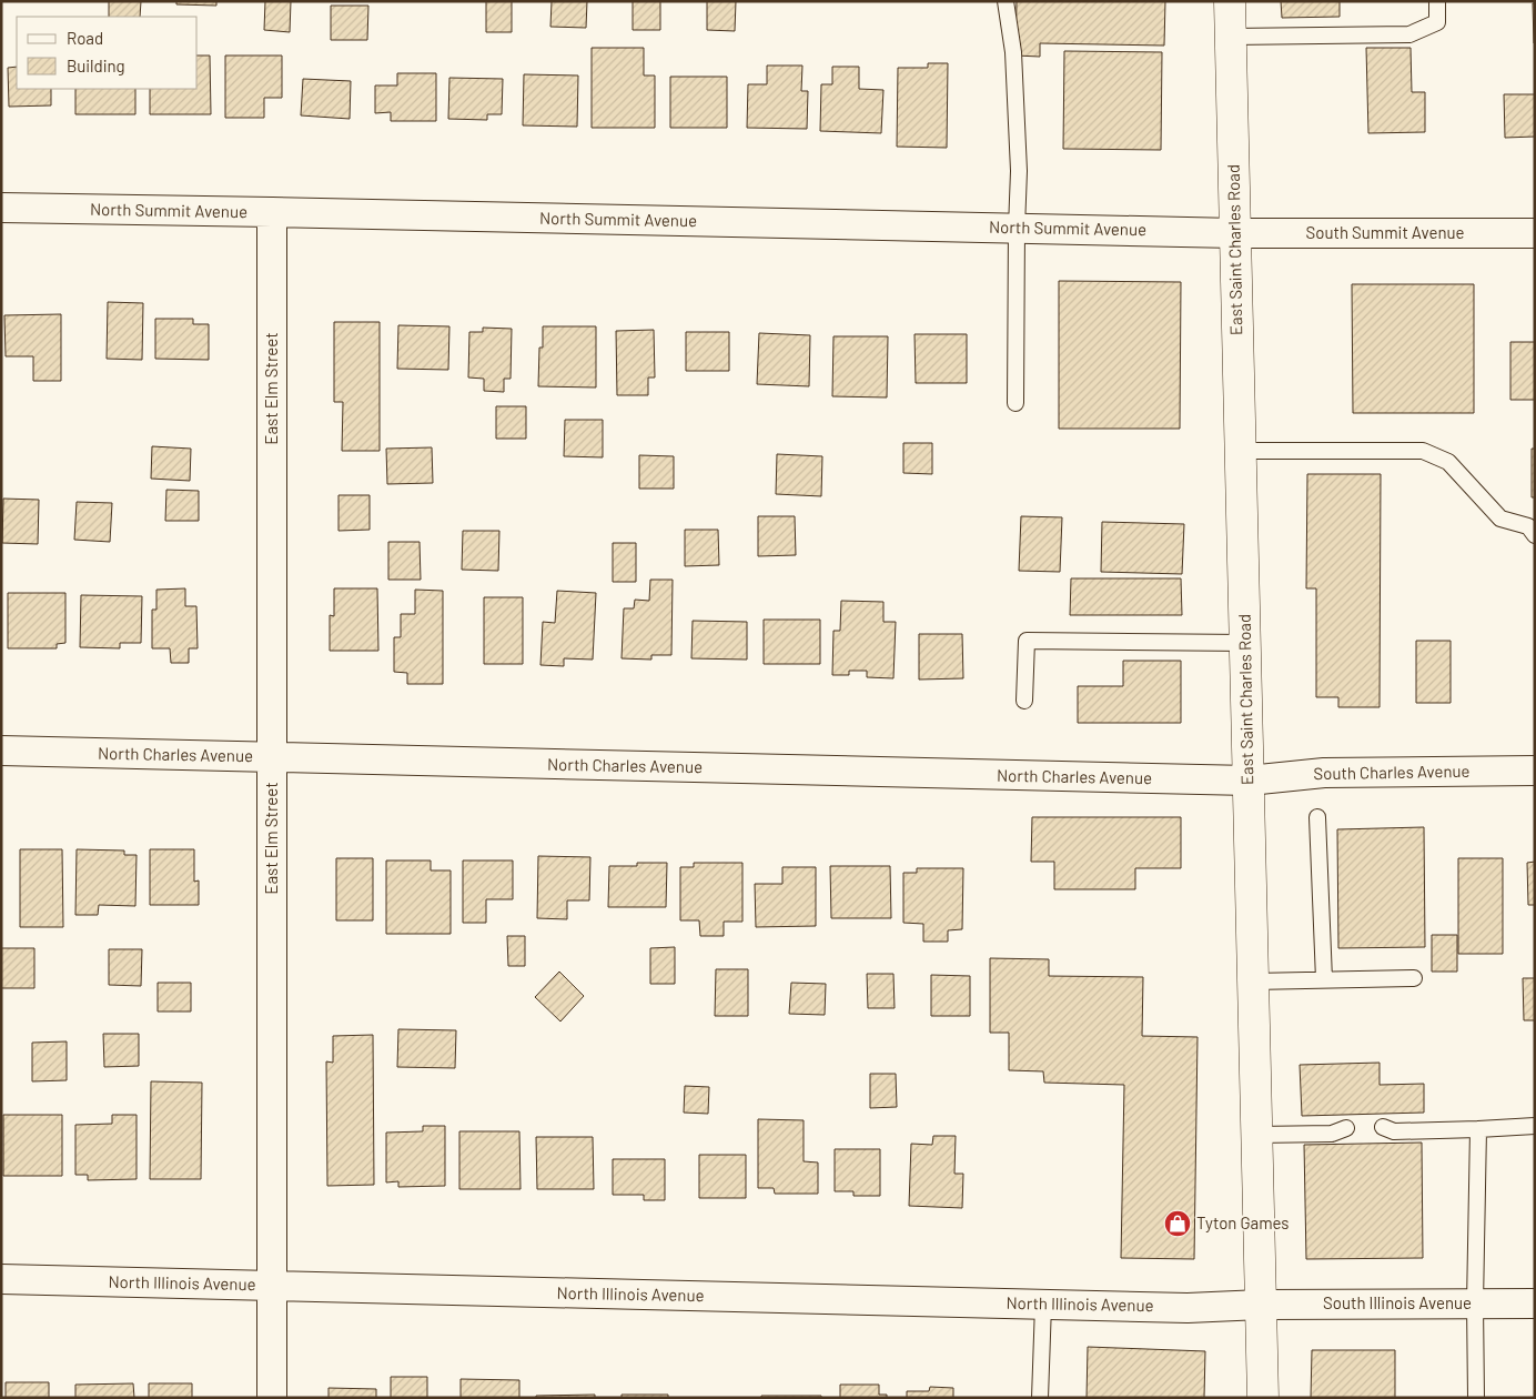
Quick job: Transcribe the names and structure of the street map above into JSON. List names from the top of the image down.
{
  "streets": {
    "main road": ["East Saint Charles Road"],
    "street": [
      "North Summit Avenue",
      "South Summit Avenue",
      "East Elm Street",
      "North Charles Avenue",
      "South Charles Avenue",
      "North Illinois Avenue",
      "South Illinois Avenue"
    ]
  },
  "crossings": [
    ["North Summit Avenue", "South Summit Avenue"],
    ["North Summit Avenue", "East Saint Charles Road"],
    ["North Summit Avenue", "East Elm Street"],
    ["South Summit Avenue", "East Saint Charles Road"],
    ["East Saint Charles Road", "North Charles Avenue"],
    ["East Saint Charles Road", "South Charles Avenue"],
    ["East Saint Charles Road", "North Illinois Avenue"],
    ["East Saint Charles Road", "South Illinois Avenue"],
    ["East Elm Street", "North Charles Avenue"],
    ["East Elm Street", "North Illinois Avenue"],
    ["North Charles Avenue", "South Charles Avenue"],
    ["North Illinois Avenue", "South Illinois Avenue"]
  ],
  "places": {
    "shop": ["Tyton Games"]
  },
  "legend": ["Road", "Building"]
}
